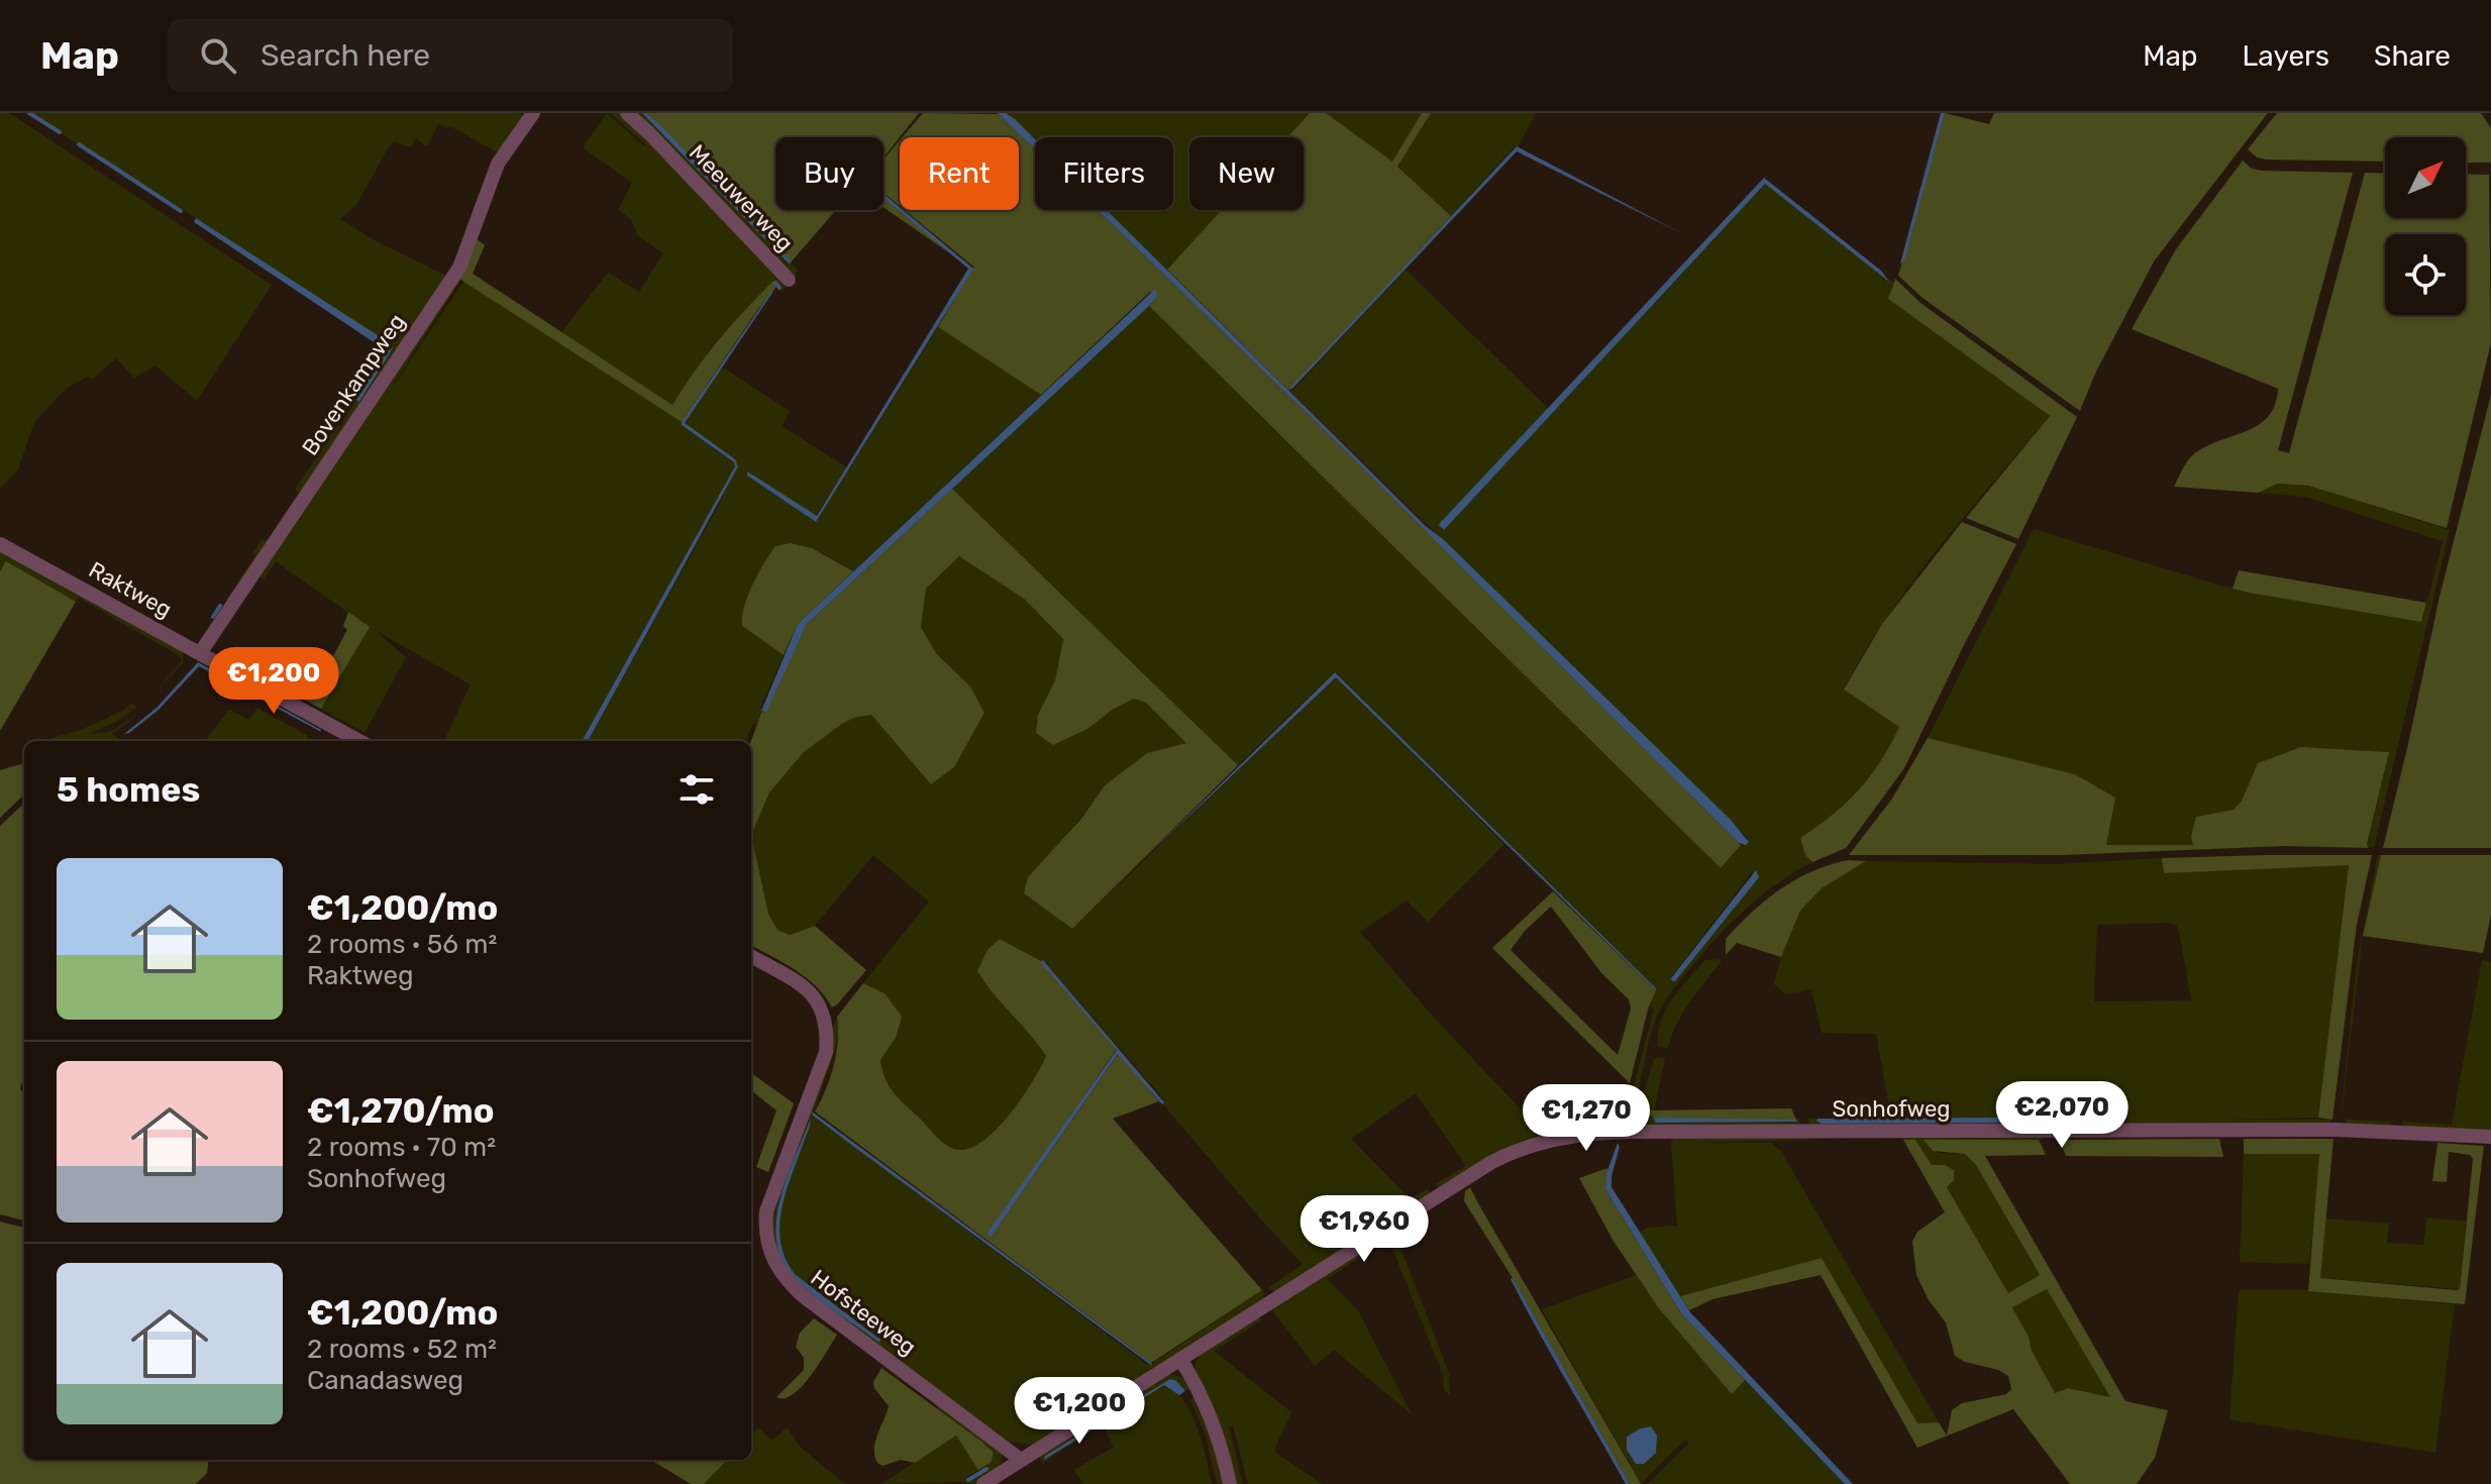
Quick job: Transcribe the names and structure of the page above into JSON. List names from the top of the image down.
{
  "streets": {
    "street": [
      "Meeuwerweg",
      "Bovenkampweg",
      "Raktweg",
      "Sonhofweg",
      "Hofsteeweg"
    ]
  },
  "crossings": [
    ["Bovenkampweg", "Raktweg"],
    ["Sonhofweg", "Hofsteeweg"]
  ],
  "north": "top right",
  "page": {
    "header": "Map",
    "search": "Search here",
    "nav": ["Map", "Layers", "Share"],
    "chip": [
      "Buy",
      "Rent",
      "Filters",
      "New"
    ],
    "price": [
      "€1,200",
      "€2,070",
      "€1,270",
      "€1,960",
      "€1,200"
    ],
    "heading": "5 homes",
    "list": [
      {
        "name": "€1,200/mo",
        "note": "2 rooms · 56 m² · Raktweg"
      },
      {
        "name": "€1,270/mo",
        "note": "2 rooms · 70 m² · Sonhofweg"
      },
      {
        "name": "€1,200/mo",
        "note": "2 rooms · 52 m² · Canadasweg"
      }
    ]
  }
}
